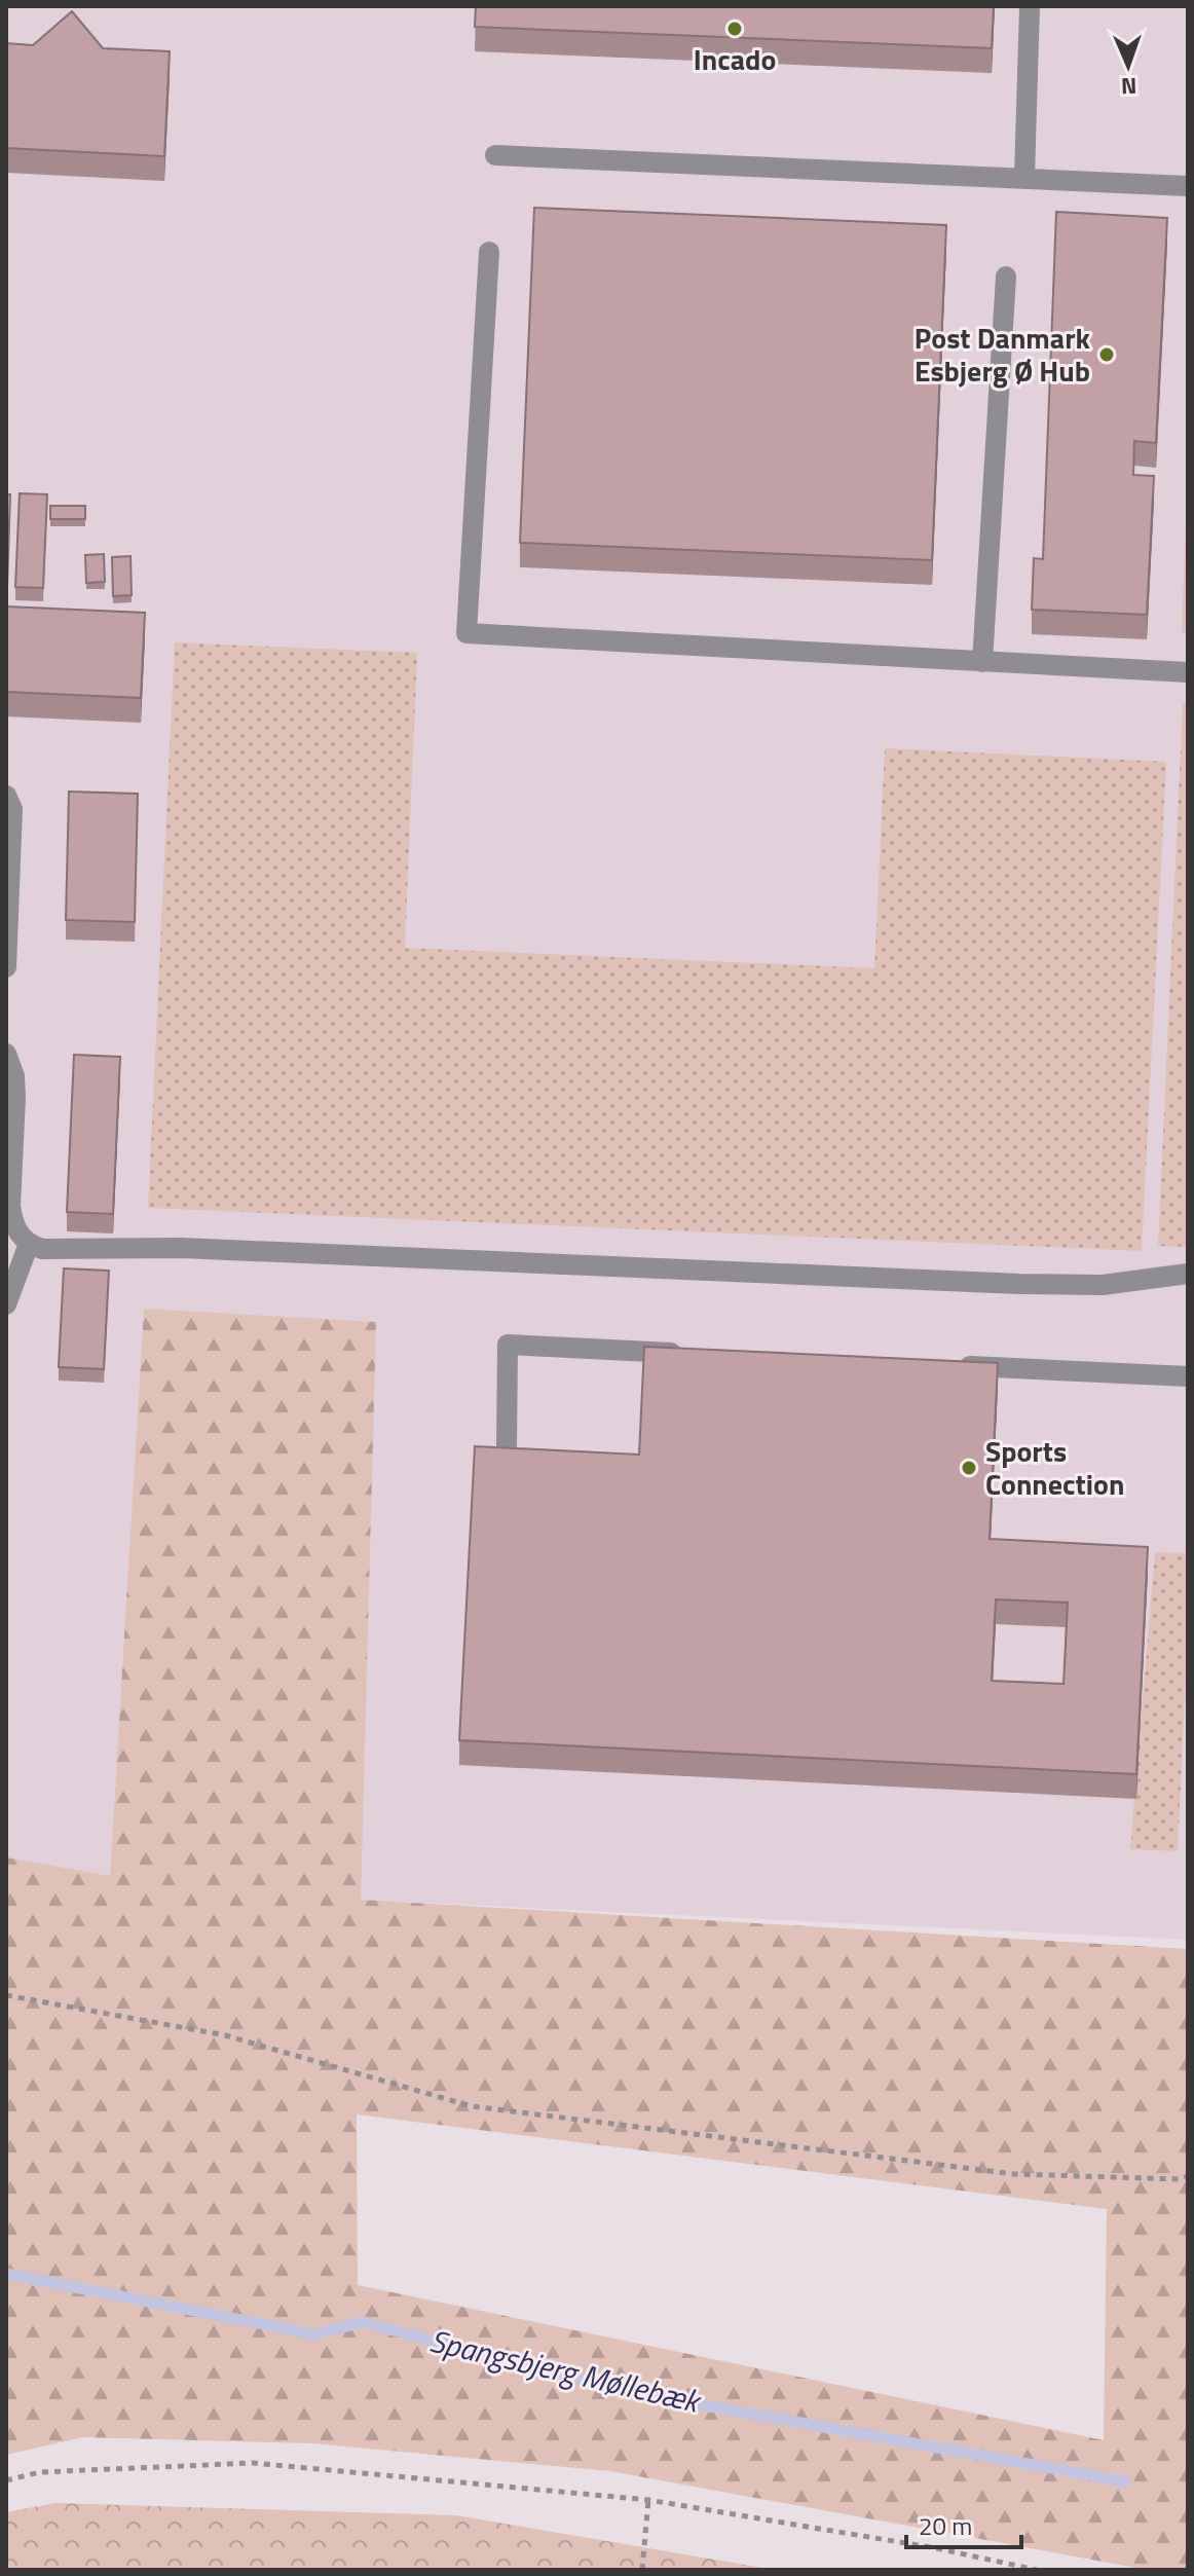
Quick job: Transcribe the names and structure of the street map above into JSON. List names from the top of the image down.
{
  "water": ["Spangsbjerg Møllebæk"],
  "places": ["Incado", "Post Danmark Esbjerg Ø Hub", "Sports Connection"],
  "scale_bar": "20 m",
  "north": "bottom"
}
